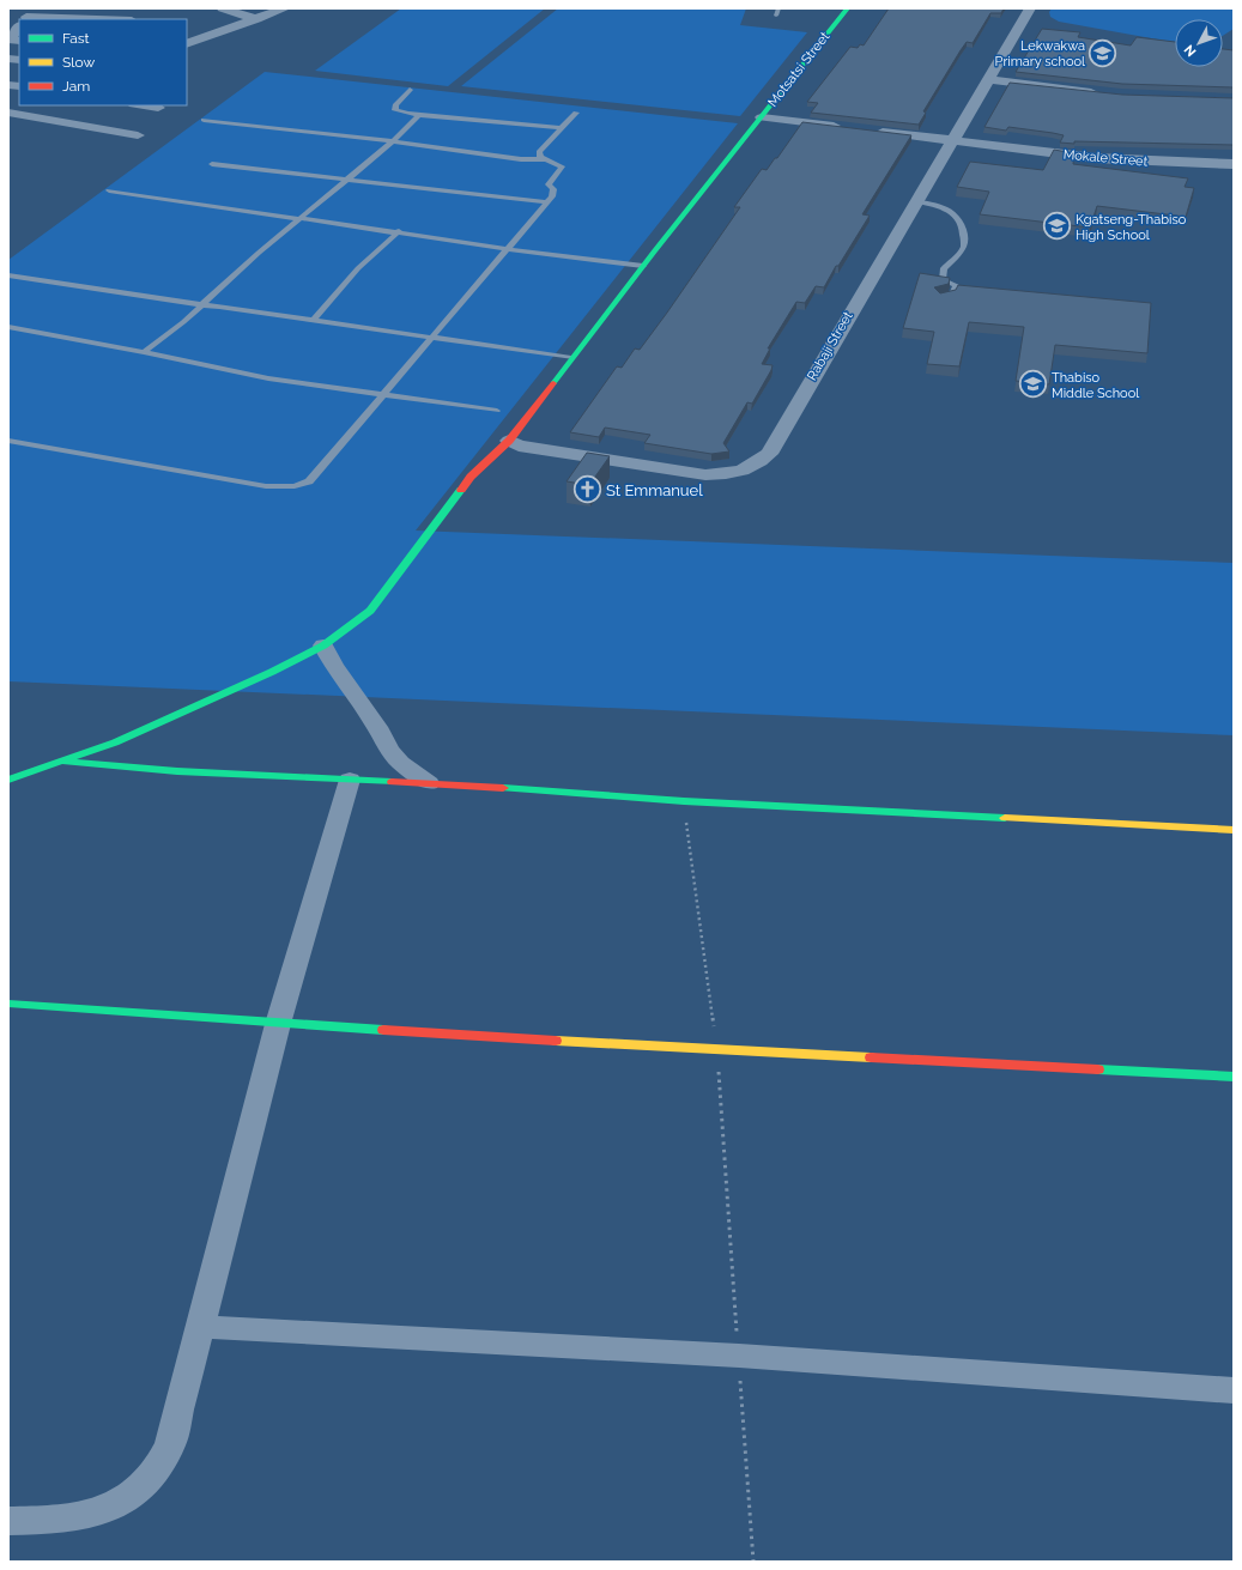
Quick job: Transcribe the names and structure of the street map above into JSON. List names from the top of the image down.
{
  "streets": {
    "street": ["Motsatsi Street", "Mokale Street", "Rabaji Street"]
  },
  "crossings": [
    ["Mokale Street", "Rabaji Street"]
  ],
  "places": {
    "school or university": ["Lekwakwa Primary school", "Kgatseng-Thabiso High School", "Thabiso Middle School"],
    "church": ["St Emmanuel"]
  },
  "legend": ["Fast", "Slow", "Jam"],
  "north": "bottom left"
}
